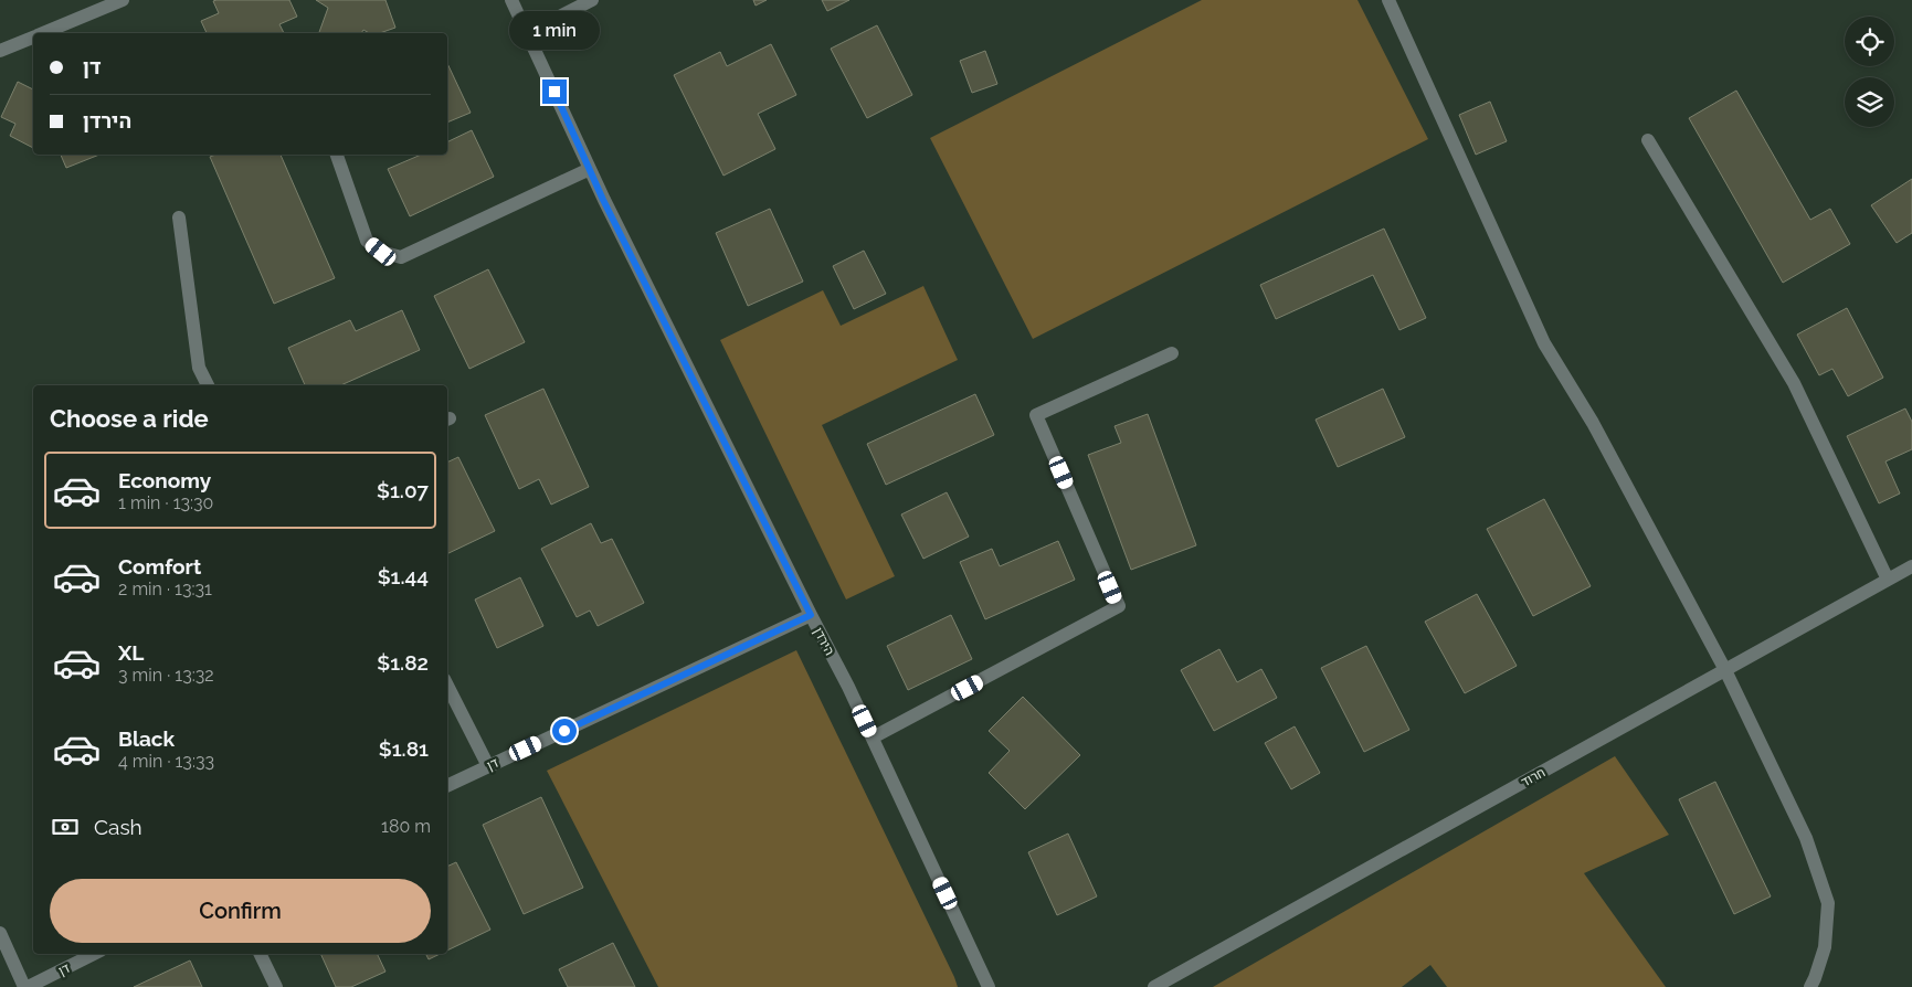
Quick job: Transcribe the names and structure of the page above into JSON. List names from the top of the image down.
{
  "streets": {
    "street": ["הירדן", "דן", "חרוד"]
  },
  "crossings": [
    ["הירדן", "דן"]
  ],
  "page": {
    "bubble": "1 min",
    "banner": ["דן", "הירדן"],
    "heading": "Choose a ride",
    "list": [
      {
        "name": "Economy",
        "note": "1 min · 13:30",
        "value": "$1.07"
      },
      {
        "name": "Comfort",
        "note": "2 min · 13:31",
        "value": "$1.44"
      },
      {
        "name": "XL",
        "note": "3 min · 13:32",
        "value": "$1.82"
      },
      {
        "name": "Black",
        "note": "4 min · 13:33",
        "value": "$1.81"
      }
    ],
    "pay": ["Cash", "180 m"],
    "buttons": "Confirm"
  }
}
